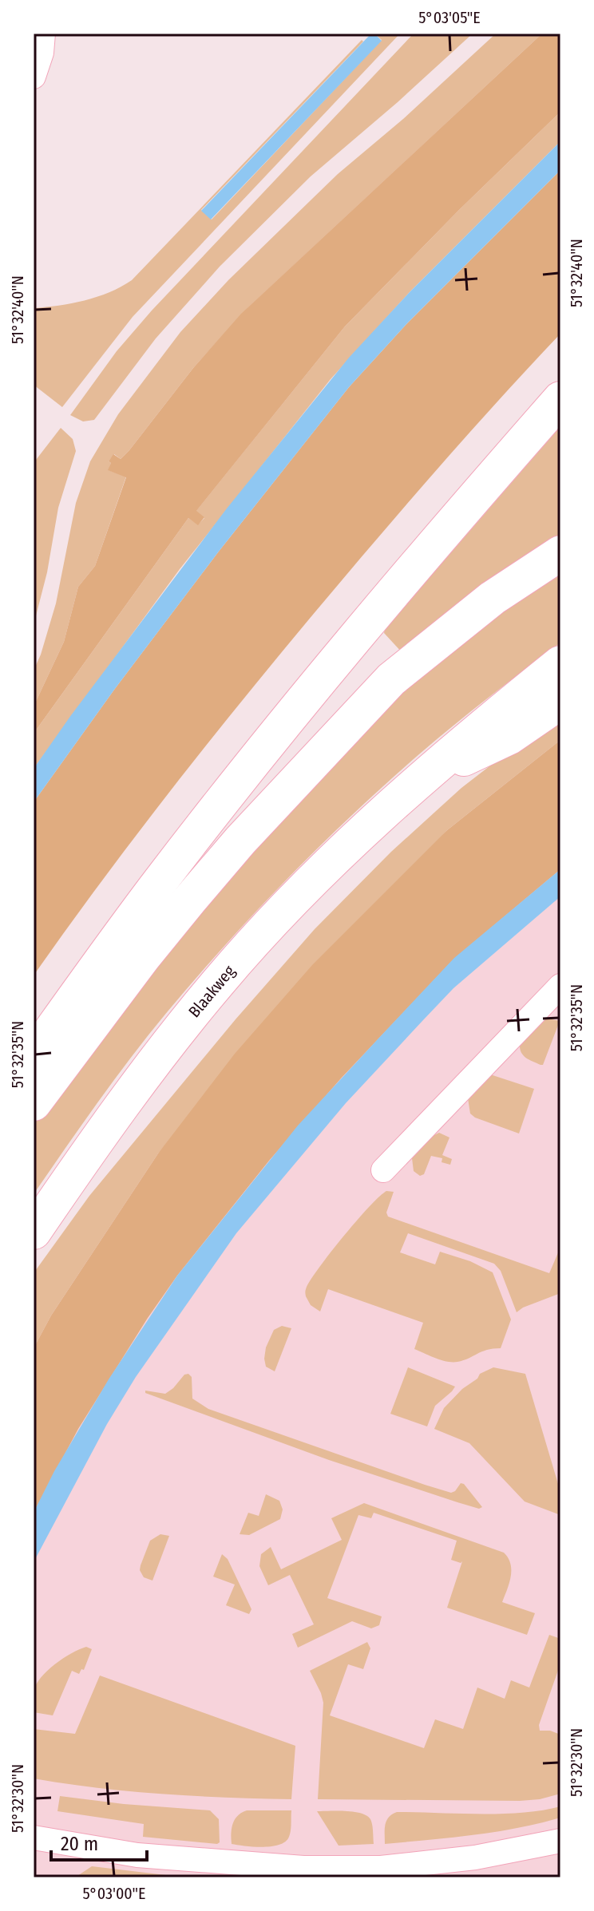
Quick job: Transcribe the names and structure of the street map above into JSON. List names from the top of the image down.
{
  "streets": {
    "main road": ["Blaakweg"]
  },
  "scale_bar": "20 m",
  "coordinates": [
    "5°03'05\"E",
    "51°32'40\"N",
    "51°32'35\"N",
    "51°32'30\"N",
    "5°03'00\"E"
  ]
}
